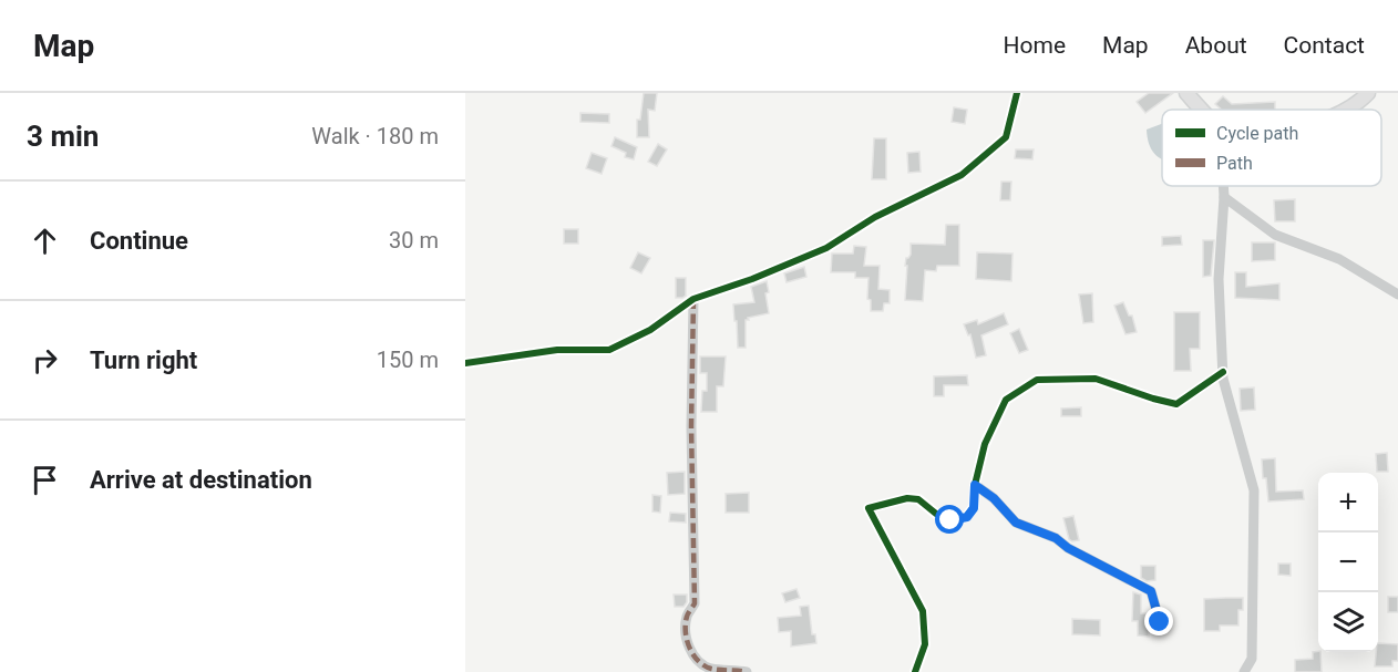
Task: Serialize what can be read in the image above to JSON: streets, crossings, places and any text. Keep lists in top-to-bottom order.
{
  "legend": ["Cycle path", "Path"],
  "page": {
    "header": "Map",
    "nav": [
      "Home",
      "Map",
      "About",
      "Contact"
    ],
    "heading": ["3 min", "Walk · 180 m"],
    "list": [
      ["Continue", "30 m"],
      ["Turn right", "150 m"],
      "Arrive at destination"
    ],
    "map_buttons": ["+", "−"]
  }
}
